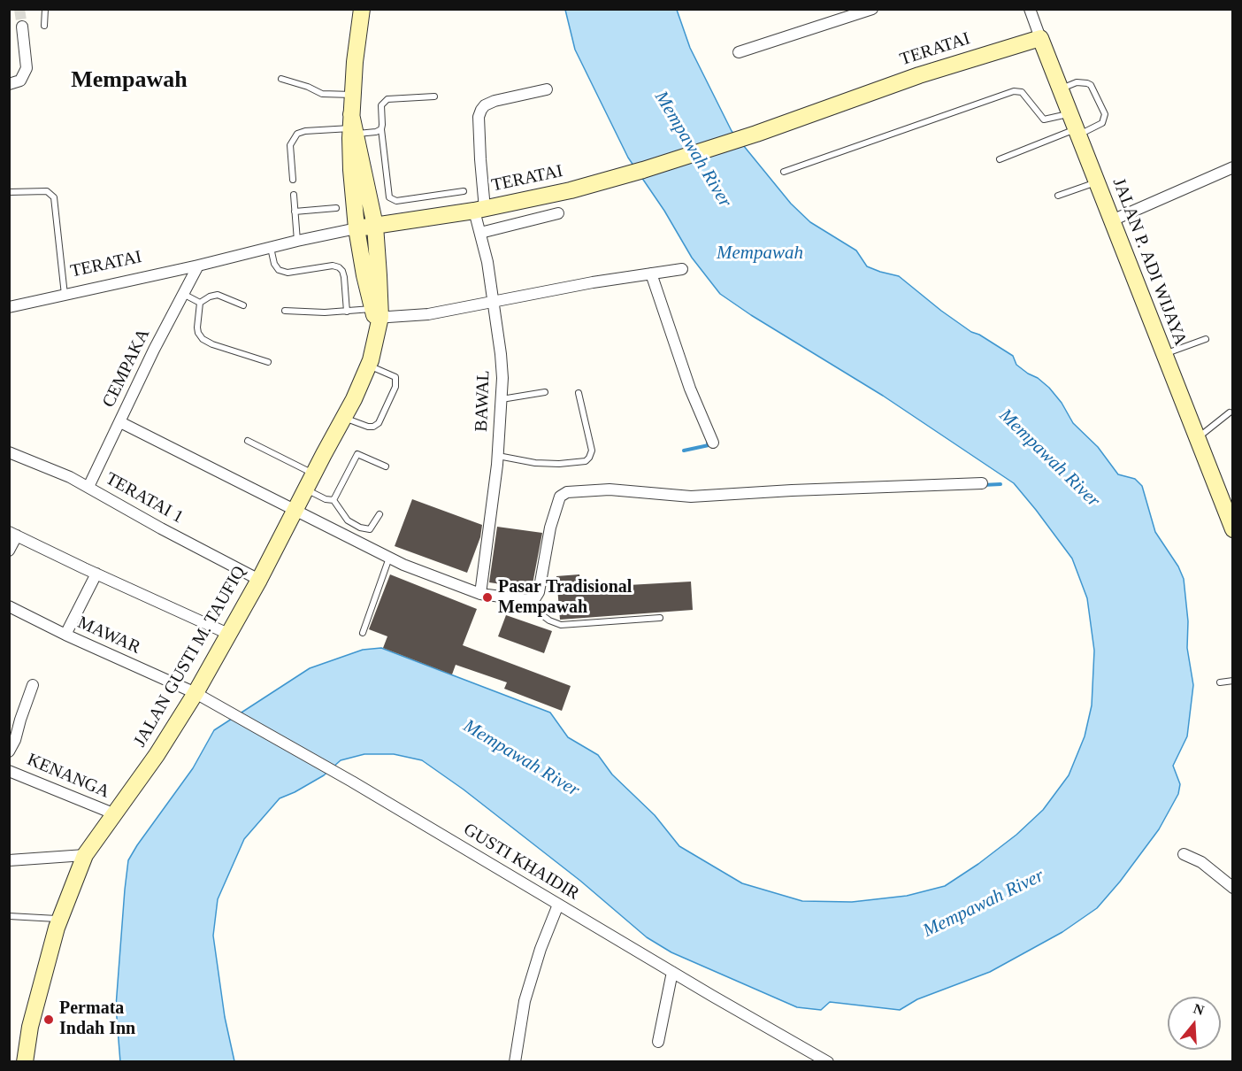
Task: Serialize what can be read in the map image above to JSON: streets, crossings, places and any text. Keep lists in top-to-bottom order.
{
  "streets": {
    "main road": ["TERATAI", "JALAN P. ADI WIJAYA", "JALAN GUSTI M. TAUFIQ"],
    "street": [
      "CEMPAKA",
      "BAWAL",
      "TERATAI 1",
      "MAWAR",
      "KENANGA",
      "GUSTI KHAIDIR"
    ]
  },
  "crossings": [
    ["TERATAI", "JALAN P. ADI WIJAYA"],
    ["TERATAI", "CEMPAKA"],
    ["TERATAI", "BAWAL"],
    ["TERATAI", "JALAN GUSTI M. TAUFIQ"],
    ["CEMPAKA", "TERATAI 1"],
    ["TERATAI 1", "JALAN GUSTI M. TAUFIQ"],
    ["MAWAR", "JALAN GUSTI M. TAUFIQ"],
    ["MAWAR", "GUSTI KHAIDIR"],
    ["JALAN GUSTI M. TAUFIQ", "KENANGA"],
    ["JALAN GUSTI M. TAUFIQ", "GUSTI KHAIDIR"]
  ],
  "districts": ["Mempawah"],
  "water": ["Mempawah River", "Mempawah"],
  "places": ["Pasar Tradisional Mempawah", "Permata Indah Inn"],
  "north": "top"
}
